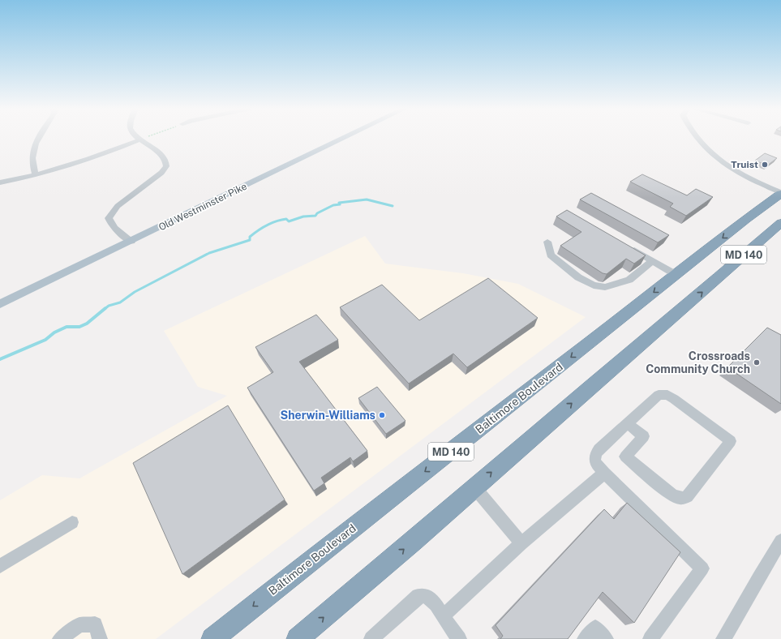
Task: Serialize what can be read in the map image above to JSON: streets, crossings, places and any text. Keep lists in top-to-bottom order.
{
  "streets": {
    "highway": ["MD 140", "Baltimore Boulevard"],
    "main road": ["Old Westminster Pike"]
  },
  "places": ["Truist", "Crossroads Community Church", "Sherwin-Williams"]
}
